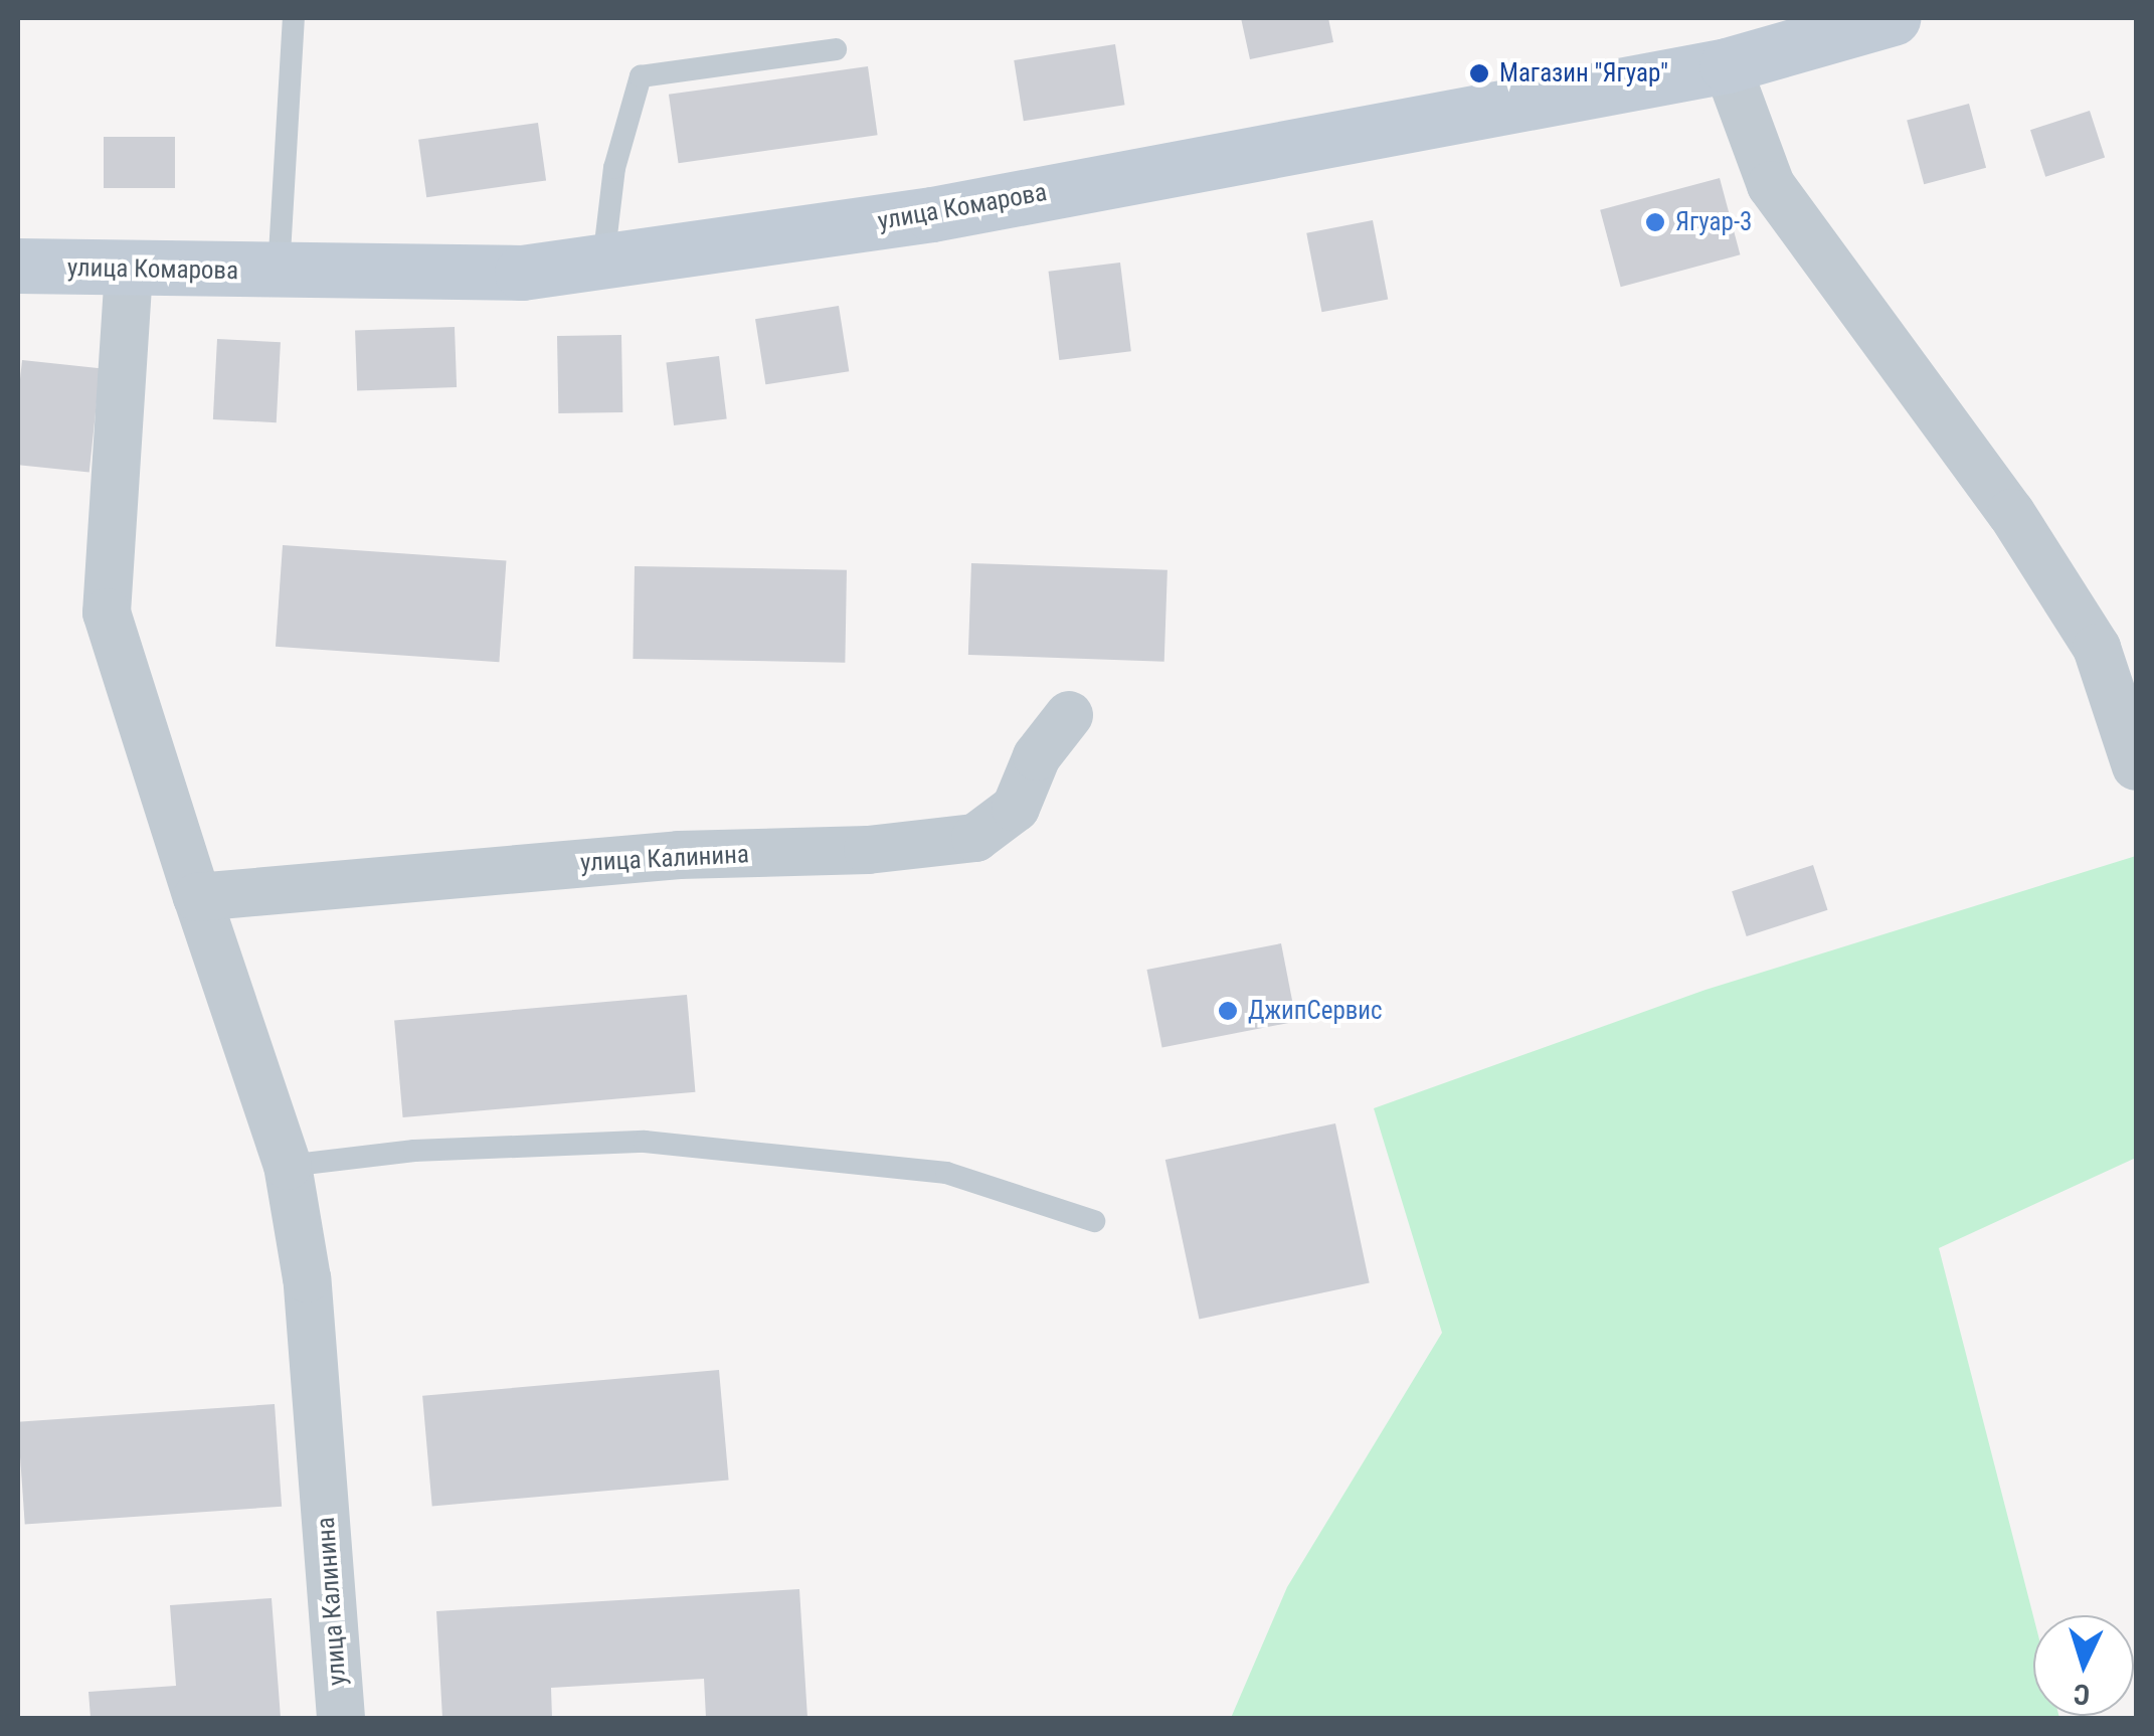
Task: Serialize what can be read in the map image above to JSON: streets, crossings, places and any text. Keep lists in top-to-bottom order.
{
  "streets": {
    "street": ["улица Комарова", "улица Калинина"]
  },
  "crossings": [
    ["улица Комарова", "улица Калинина"]
  ],
  "places": ["Магазин \"Ягуар\"", "Ягуар-3", "ДжипСервис"],
  "north": "bottom"
}
